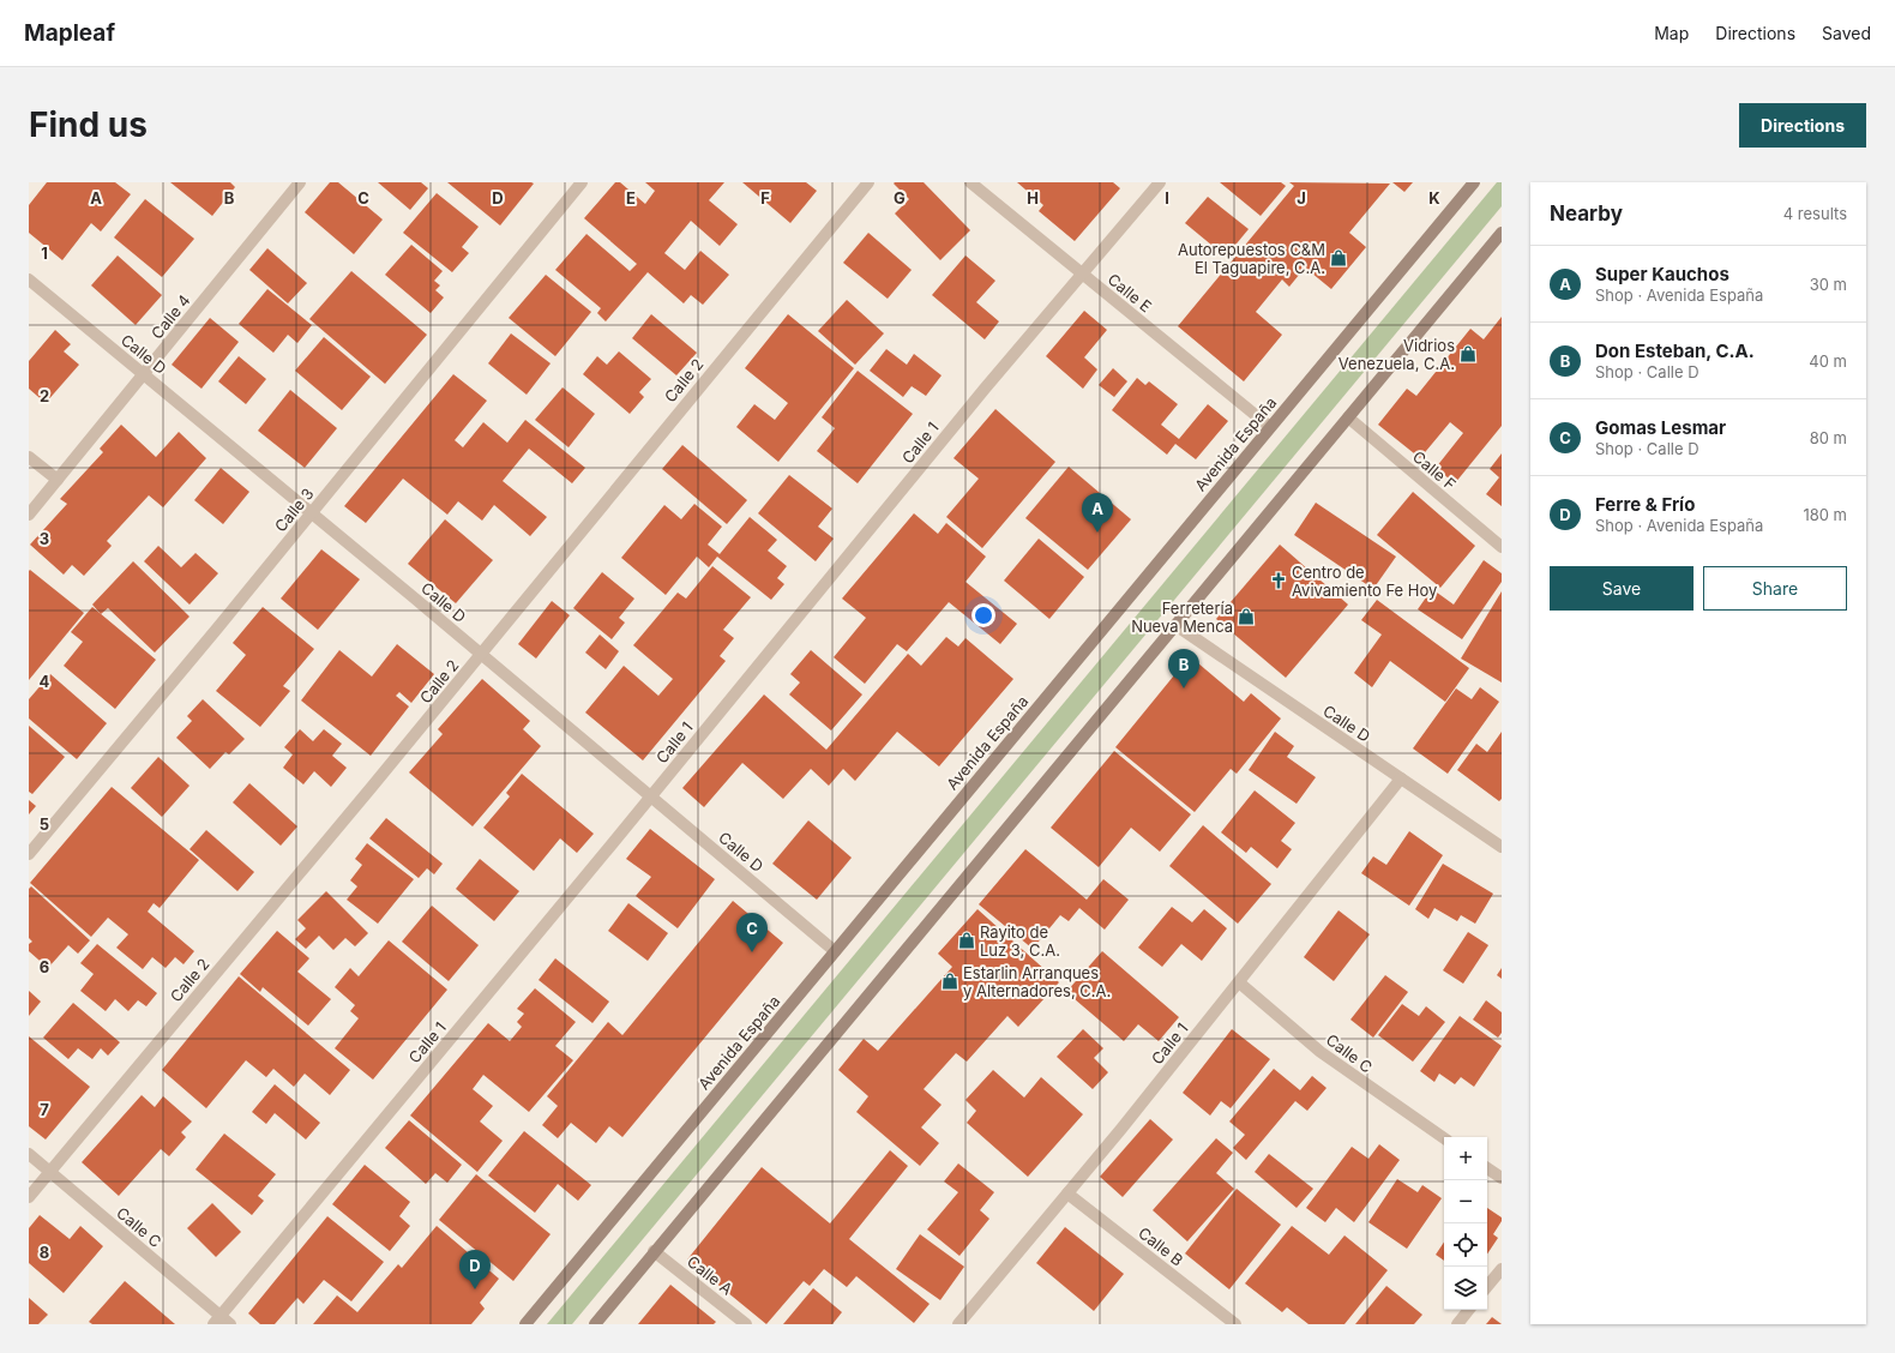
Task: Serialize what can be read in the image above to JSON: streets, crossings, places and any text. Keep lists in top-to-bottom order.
{
  "streets": {
    "main road": ["Avenida España"],
    "street": [
      "Calle E",
      "Calle 4",
      "Calle D",
      "Calle 2",
      "Calle 1",
      "Calle F",
      "Calle 3",
      "Calle C",
      "Calle B",
      "Calle A"
    ]
  },
  "crossings": [
    ["Calle E", "Calle 1"],
    ["Calle E", "Avenida España"],
    ["Calle 4", "Calle D"],
    ["Calle D", "Calle 2"],
    ["Calle D", "Calle 1"],
    ["Calle D", "Avenida España"],
    ["Calle D", "Calle 3"],
    ["Calle 2", "Calle C"],
    ["Calle 1", "Calle C"],
    ["Calle 1", "Calle B"]
  ],
  "places": {
    "shop": [
      "Autorepuestos C&M El Taguapire, C.A.",
      "Vidrios Venezuela, C.A.",
      "Ferretería Nueva Menca",
      "Rayito de Luz 3, C.A.",
      "Estarlin Arranques y Alternadores, C.A."
    ],
    "church": ["Centro de Avivamiento Fe Hoy"]
  },
  "page": {
    "header": "Mapleaf",
    "nav": ["Map", "Directions", "Saved"],
    "buttons": [
      "Directions",
      ["Save", "Share"]
    ],
    "title": "Find us",
    "heading": ["Nearby", "4 results"],
    "list": [
      {
        "mark": "A",
        "name": "Super Kauchos",
        "note": "Shop · Avenida España",
        "value": "30 m"
      },
      {
        "mark": "B",
        "name": "Don Esteban, C.A.",
        "note": "Shop · Calle D",
        "value": "40 m"
      },
      {
        "mark": "C",
        "name": "Gomas Lesmar",
        "note": "Shop · Calle D",
        "value": "80 m"
      },
      {
        "mark": "D",
        "name": "Ferre & Frío",
        "note": "Shop · Avenida España",
        "value": "180 m"
      }
    ],
    "pins": [
      "A",
      "B",
      "C",
      "D"
    ],
    "map_buttons": ["+", "−"]
  },
  "grid": {
    "columns": [
      "A",
      "B",
      "C",
      "D",
      "E",
      "F",
      "G",
      "H",
      "I",
      "J",
      "K"
    ],
    "rows": [
      "1",
      "2",
      "3",
      "4",
      "5",
      "6",
      "7",
      "8"
    ]
  }
}
